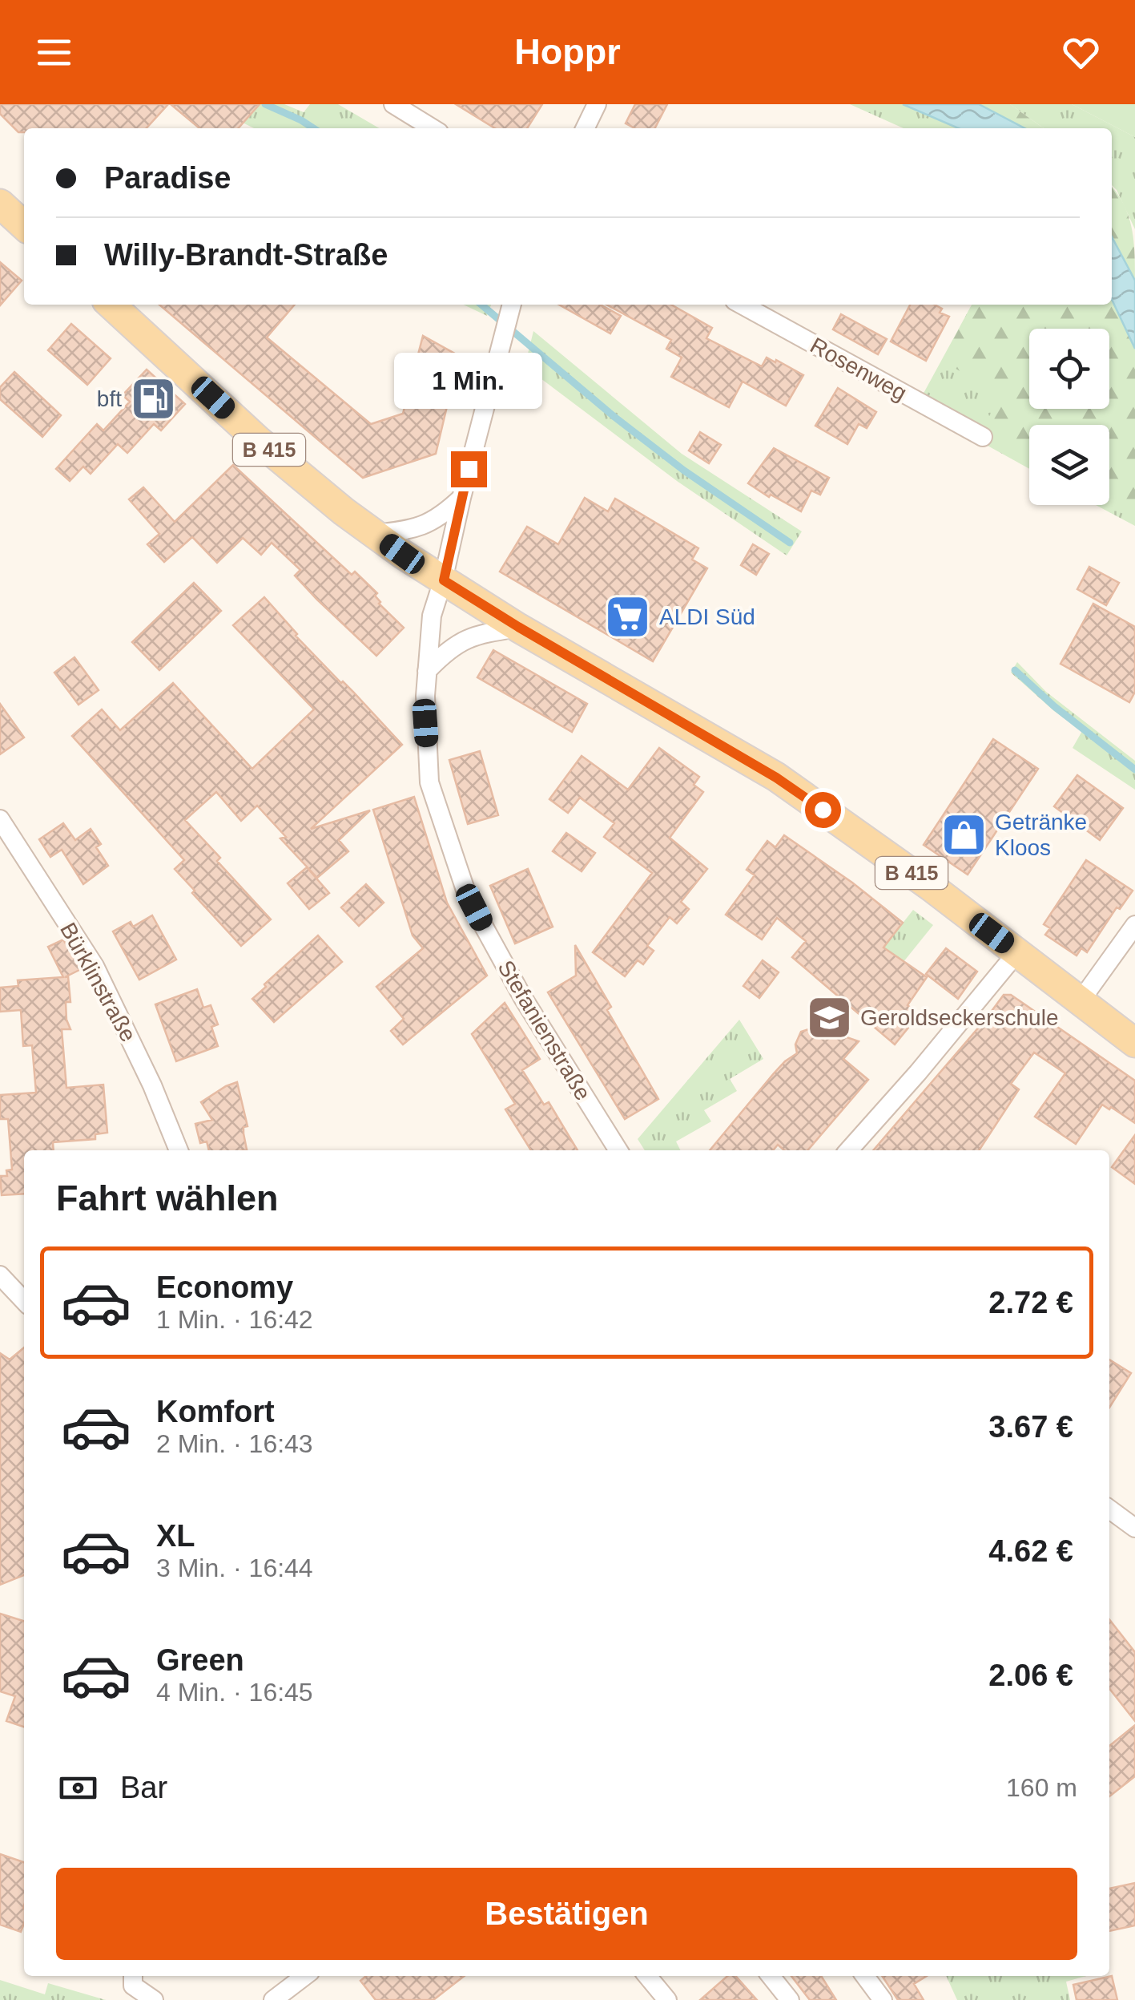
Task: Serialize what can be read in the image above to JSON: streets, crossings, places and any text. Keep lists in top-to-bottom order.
{
  "streets": {
    "main road": ["B 415"],
    "street": ["Rosenweg", "Bürklinstraße", "Stefanienstraße"]
  },
  "crossings": [
    ["B 415", "Stefanienstraße"]
  ],
  "places": {
    "fuel station": ["bft"],
    "supermarket": ["ALDI Süd"],
    "shop": ["Getränke Kloos"],
    "school or university": ["Geroldseckerschule"]
  },
  "page": {
    "header": "Hoppr",
    "banner": ["Paradise", "Willy-Brandt-Straße"],
    "bubble": "1 Min.",
    "heading": "Fahrt wählen",
    "list": [
      {
        "name": "Economy",
        "note": "1 Min. · 16:42",
        "value": "2.72 €"
      },
      {
        "name": "Komfort",
        "note": "2 Min. · 16:43",
        "value": "3.67 €"
      },
      {
        "name": "XL",
        "note": "3 Min. · 16:44",
        "value": "4.62 €"
      },
      {
        "name": "Green",
        "note": "4 Min. · 16:45",
        "value": "2.06 €"
      }
    ],
    "pay": ["Bar", "160 m"],
    "buttons": "Bestätigen"
  }
}
